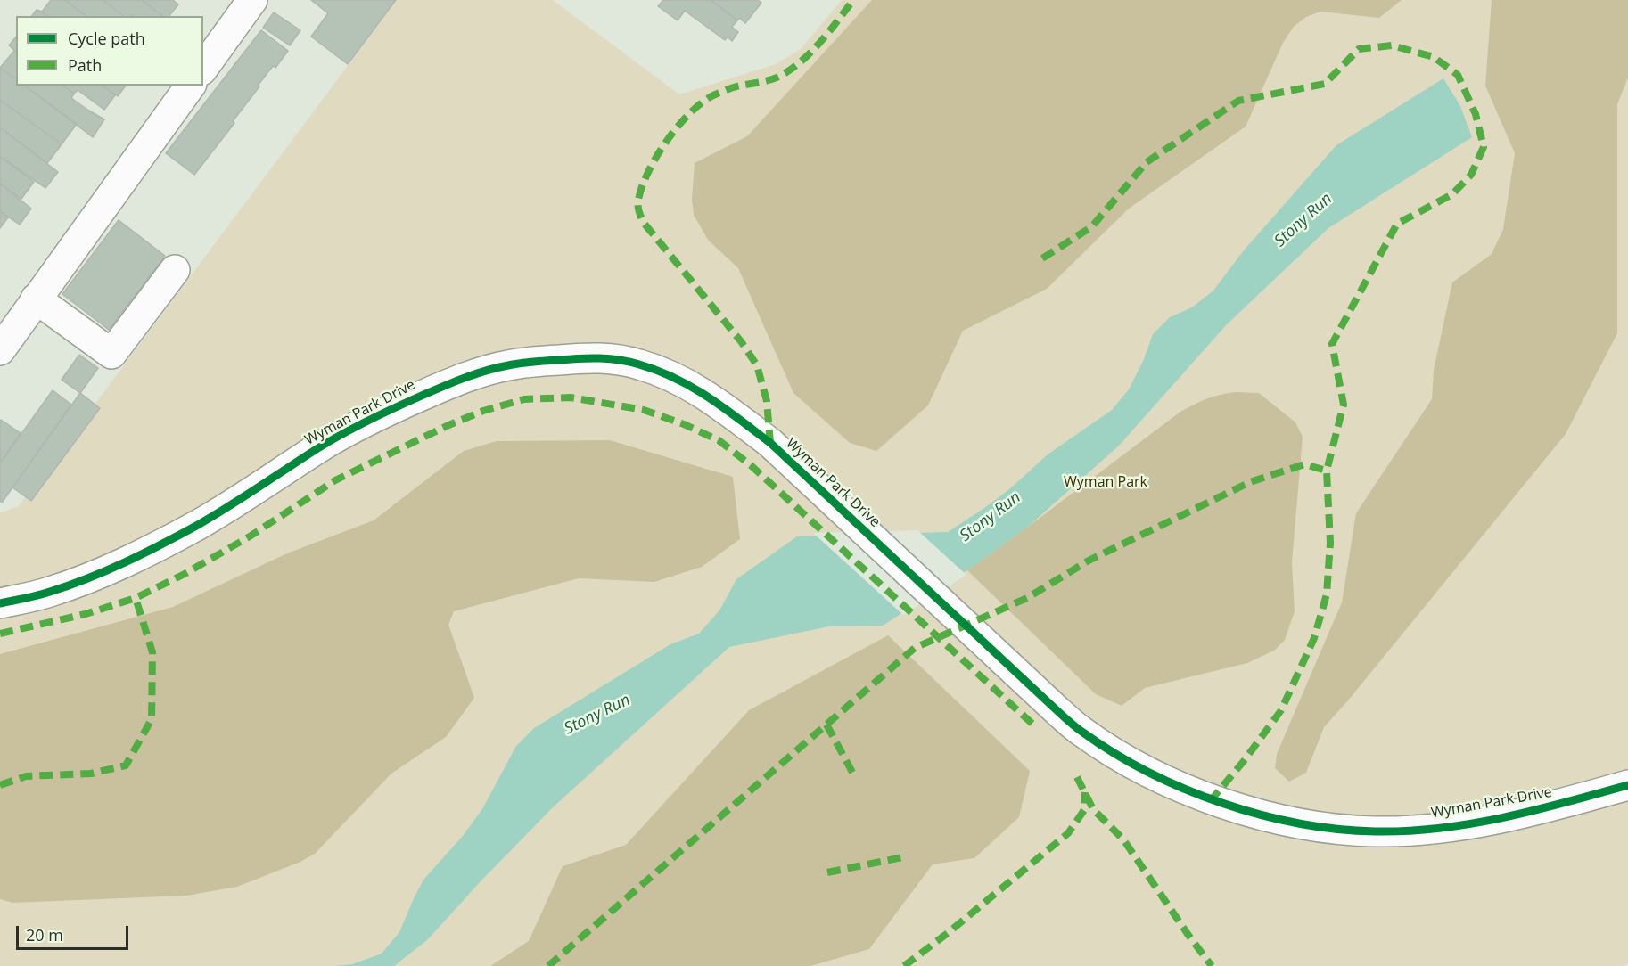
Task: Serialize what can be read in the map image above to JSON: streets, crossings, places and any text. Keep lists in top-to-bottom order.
{
  "streets": {
    "street": ["Wyman Park Drive"]
  },
  "water": ["Stony Run"],
  "parks": ["Wyman Park"],
  "legend": ["Cycle path", "Path"],
  "scale_bar": "20 m"
}
